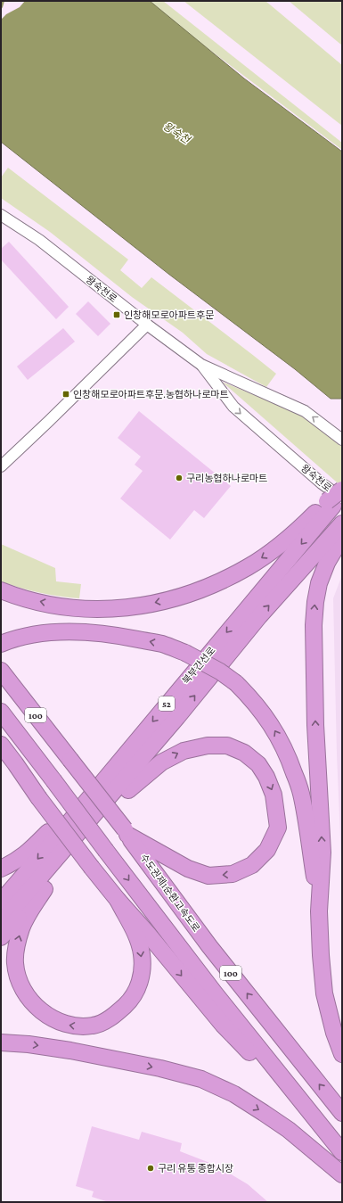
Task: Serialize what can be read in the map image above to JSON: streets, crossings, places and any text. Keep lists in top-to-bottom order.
{
  "streets": {
    "highway": [
      "북부간선로",
      "52",
      "100",
      "수도권제1순환고속도로"
    ],
    "street": ["왕숙천로"]
  },
  "crossings": [
    ["왕숙천로", "북부간선로"]
  ],
  "water": ["왕숙천"],
  "places": {
    "transit": ["인창해모로아파트후문", "인창해모로아파트후문.농협하나로마트"],
    "other": ["구리농협하나로마트", "구리 유통 종합시장"]
  }
}
